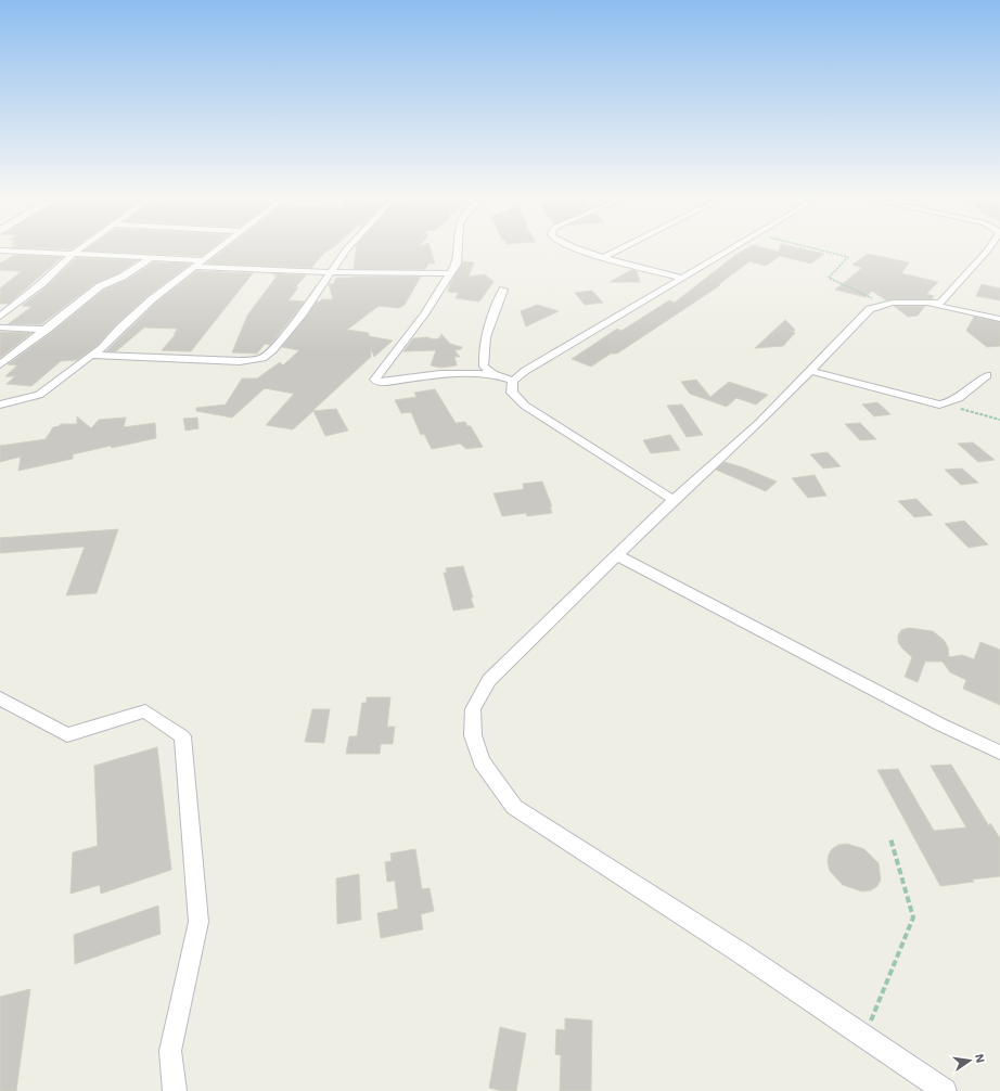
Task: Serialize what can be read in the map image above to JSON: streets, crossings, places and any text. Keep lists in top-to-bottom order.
{
  "north": "right"
}
